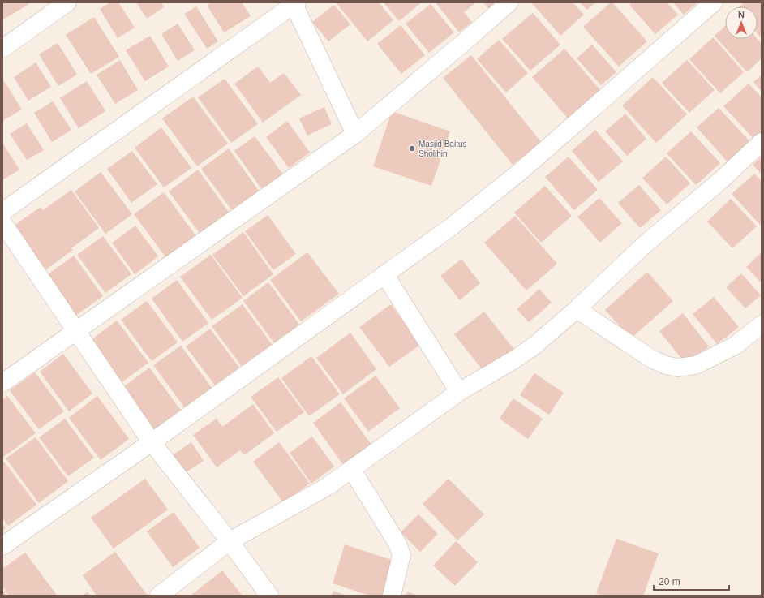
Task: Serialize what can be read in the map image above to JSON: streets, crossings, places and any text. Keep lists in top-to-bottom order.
{
  "places": ["Masjid Baitus Sholihin"],
  "scale_bar": "20 m",
  "north": "top"
}
